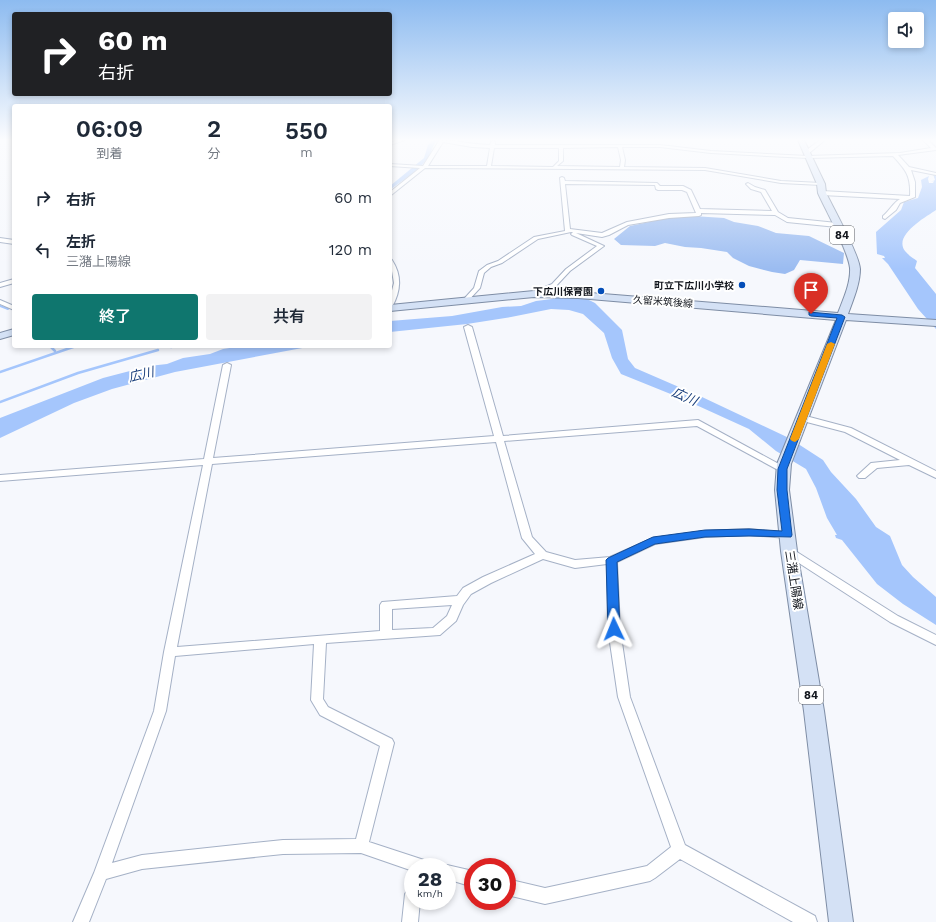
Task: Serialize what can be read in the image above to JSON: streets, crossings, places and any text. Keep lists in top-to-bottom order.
{
  "streets": {
    "main road": ["84", "久留米筑後線", "三潴上陽線"]
  },
  "crossings": [
    ["久留米筑後線", "三潴上陽線"]
  ],
  "water": ["広川"],
  "places": ["町立下広川小学校", "下広川保育園"],
  "page": {
    "turn": ["60 m", "右折"],
    "eta": [
      "06:09",
      "到着",
      "2",
      "分",
      "550",
      "m"
    ],
    "list": [
      {
        "name": "右折",
        "value": "60 m"
      },
      {
        "name": "左折",
        "note": "三潴上陽線",
        "value": "120 m"
      }
    ],
    "buttons": ["終了", "共有"],
    "speed": "28 km/h",
    "limit": "30"
  }
}
